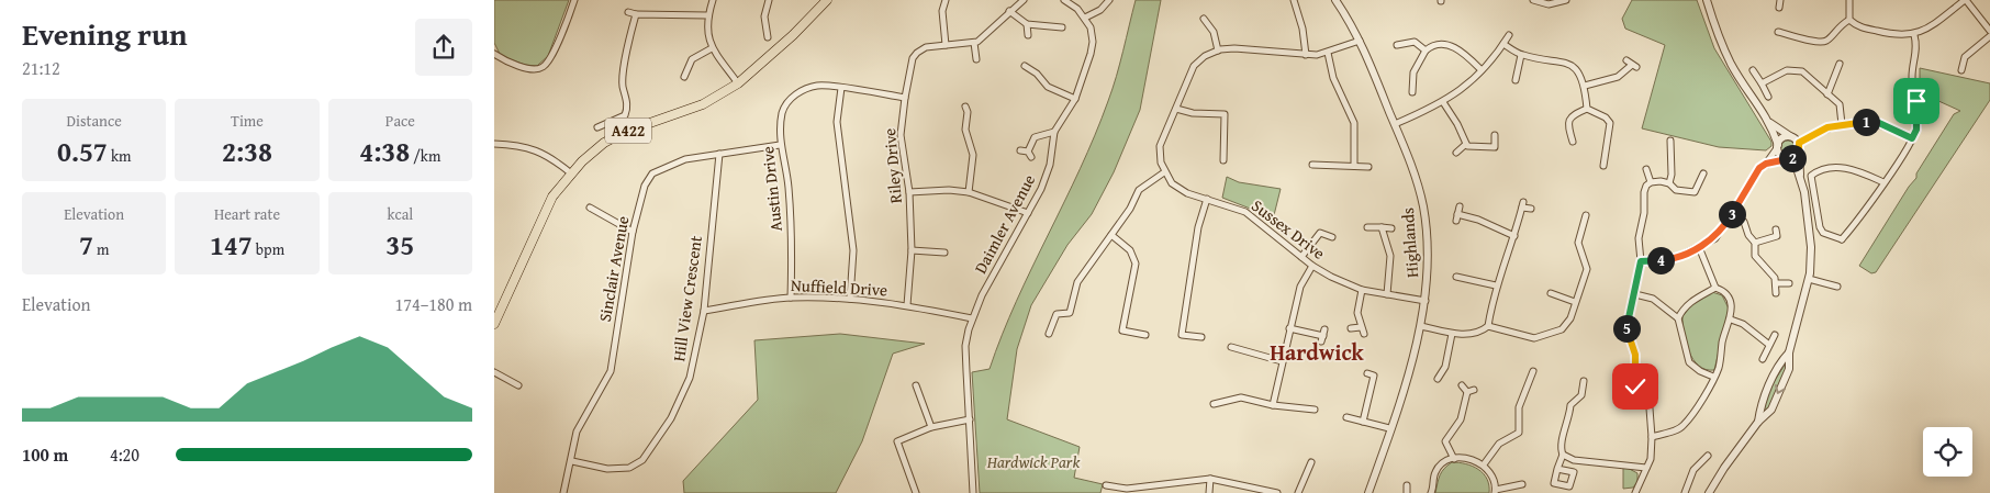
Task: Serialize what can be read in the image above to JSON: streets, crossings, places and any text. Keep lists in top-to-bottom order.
{
  "streets": {
    "main road": ["A422"],
    "street": [
      "Riley Drive",
      "Austin Drive",
      "Daimler Avenue",
      "Sussex Drive",
      "Highlands",
      "Sinclair Avenue",
      "Nuffield Drive",
      "Hill View Crescent"
    ]
  },
  "crossings": [
    ["Riley Drive", "Austin Drive"],
    ["Riley Drive", "Nuffield Drive"],
    ["Austin Drive", "Sinclair Avenue"],
    ["Austin Drive", "Nuffield Drive"],
    ["Daimler Avenue", "Nuffield Drive"],
    ["Sussex Drive", "Highlands"],
    ["Sinclair Avenue", "Hill View Crescent"],
    ["Nuffield Drive", "Hill View Crescent"]
  ],
  "districts": ["Hardwick"],
  "parks": ["Hardwick Park"],
  "page": {
    "heading": ["Evening run", "21:12"],
    "stats": [
      ["Distance", "0.57 km"],
      ["Time", "2:38"],
      ["Pace", "4:38 /km"],
      ["Elevation", "7 m"],
      ["Heart rate", "147 bpm"],
      ["kcal", "35"]
    ],
    "pins": [
      "1",
      "2",
      "3",
      "4",
      "5"
    ],
    "chart": ["Elevation", "174–180 m"],
    "list": [
      {
        "name": "100 m",
        "note": "4:20"
      }
    ]
  }
}
